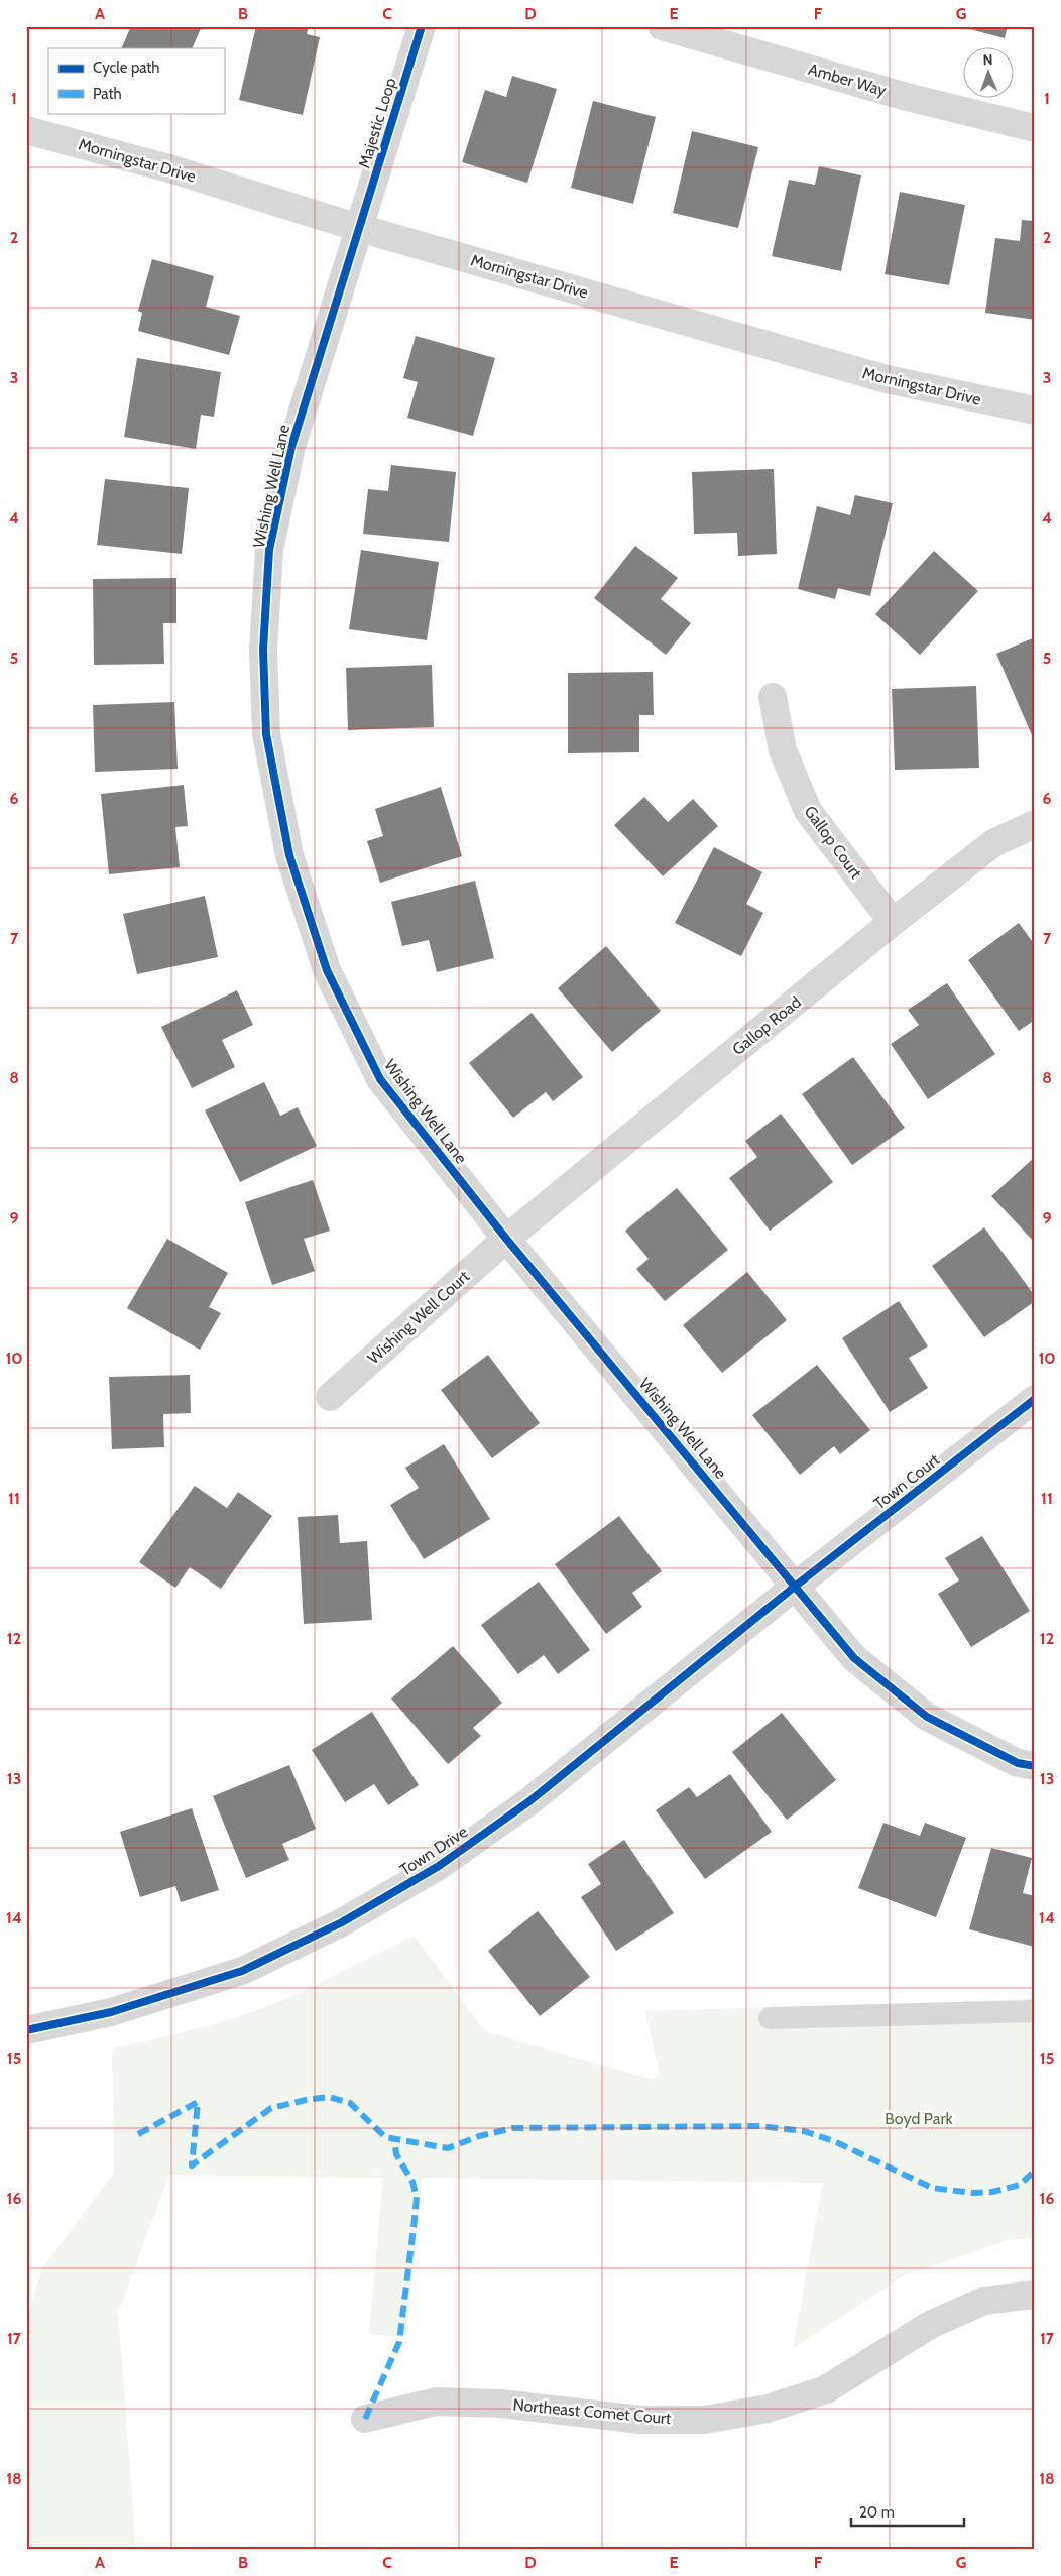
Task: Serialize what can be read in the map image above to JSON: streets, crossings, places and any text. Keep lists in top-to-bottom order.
{
  "streets": {
    "street": [
      "Amber Way",
      "Majestic Loop",
      "Morningstar Drive",
      "Wishing Well Lane",
      "Gallop Court",
      "Gallop Road",
      "Wishing Well Court",
      "Town Court",
      "Town Drive",
      "Northeast Comet Court"
    ]
  },
  "crossings": [
    ["Majestic Loop", "Morningstar Drive"],
    ["Majestic Loop", "Wishing Well Lane"],
    ["Morningstar Drive", "Wishing Well Lane"],
    ["Wishing Well Lane", "Gallop Road"],
    ["Wishing Well Lane", "Wishing Well Court"],
    ["Wishing Well Lane", "Town Court"],
    ["Wishing Well Lane", "Town Drive"],
    ["Gallop Court", "Gallop Road"],
    ["Gallop Road", "Wishing Well Court"],
    ["Town Court", "Town Drive"]
  ],
  "parks": ["Boyd Park"],
  "legend": ["Cycle path", "Path"],
  "scale_bar": "20 m",
  "north": "top",
  "grid": {
    "columns": [
      "A",
      "B",
      "C",
      "D",
      "E",
      "F",
      "G"
    ],
    "rows": [
      "1",
      "2",
      "3",
      "4",
      "5",
      "6",
      "7",
      "8",
      "9",
      "10",
      "11",
      "12",
      "13",
      "14",
      "15",
      "16",
      "17",
      "18"
    ]
  }
}
